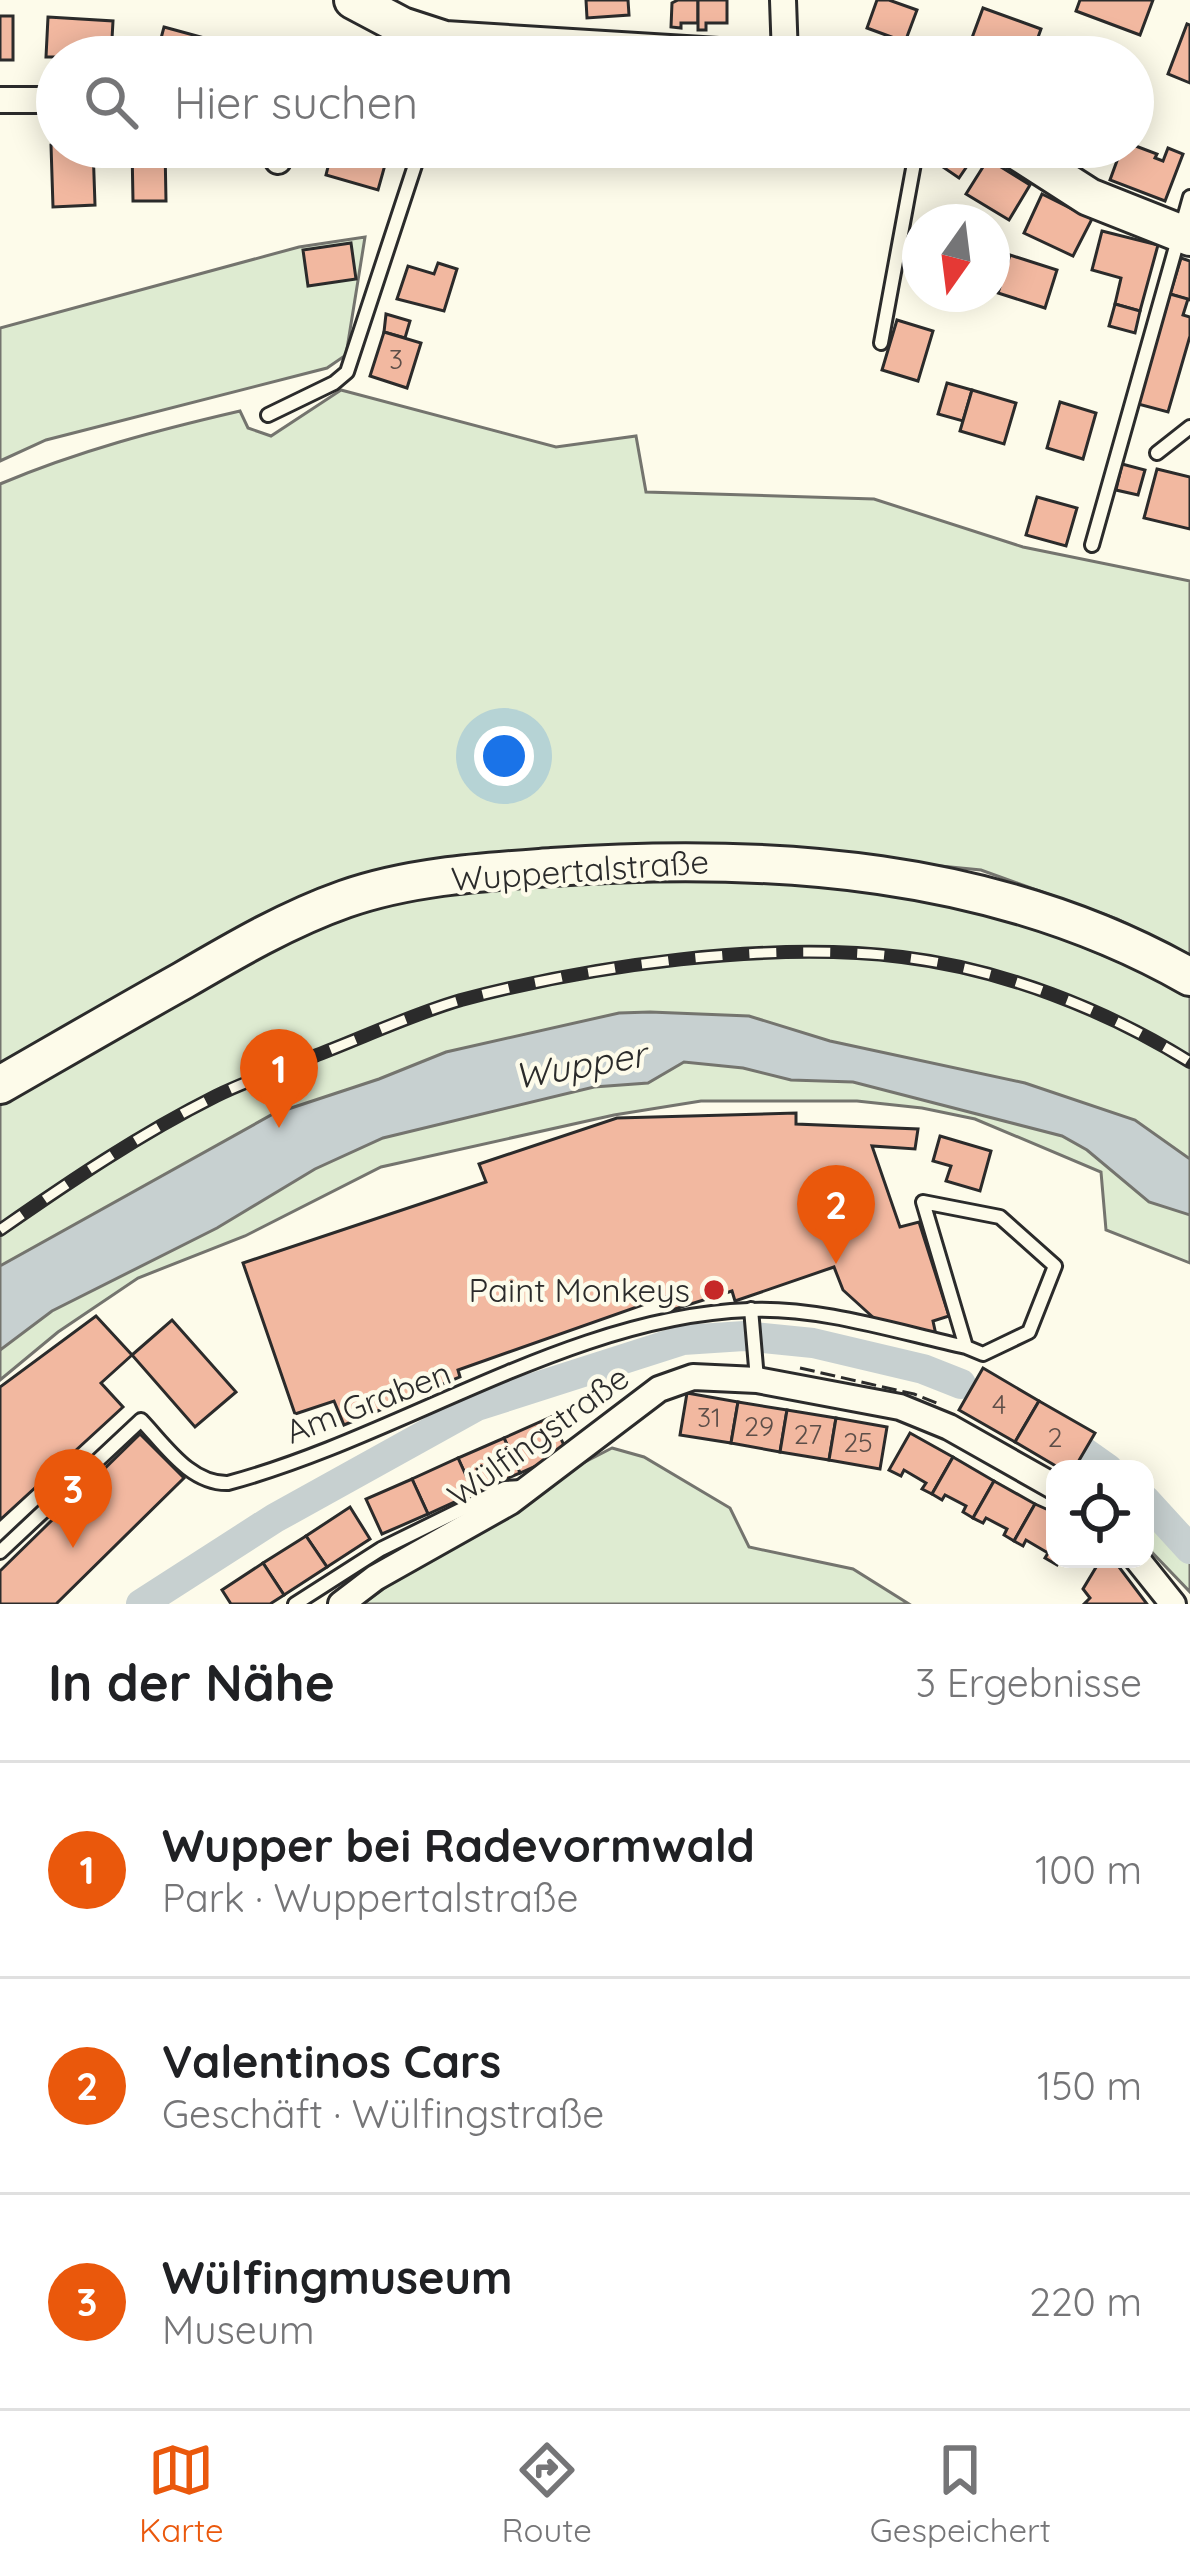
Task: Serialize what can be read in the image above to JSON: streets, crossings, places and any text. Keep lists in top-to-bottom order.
{
  "streets": {
    "main road": ["Wuppertalstraße"],
    "street": ["Wülfingstraße"],
    "lane": ["Am Graben"]
  },
  "water": ["Wupper"],
  "places": ["Paint Monkeys"],
  "house_numbers": [
    "3",
    "4",
    "31",
    "29",
    "27",
    "2",
    "25"
  ],
  "north": "bottom",
  "page": {
    "search": "Hier suchen",
    "pins": ["1", "2", "3"],
    "heading": ["In der Nähe", "3 Ergebnisse"],
    "list": [
      {
        "mark": "1",
        "name": "Wupper bei Radevormwald",
        "note": "Park · Wuppertalstraße",
        "value": "100 m"
      },
      {
        "mark": "2",
        "name": "Valentinos Cars",
        "note": "Geschäft · Wülfingstraße",
        "value": "150 m"
      },
      {
        "mark": "3",
        "name": "Wülfingmuseum",
        "note": "Museum",
        "value": "220 m"
      }
    ],
    "nav": ["Karte", "Route", "Gespeichert"]
  }
}
